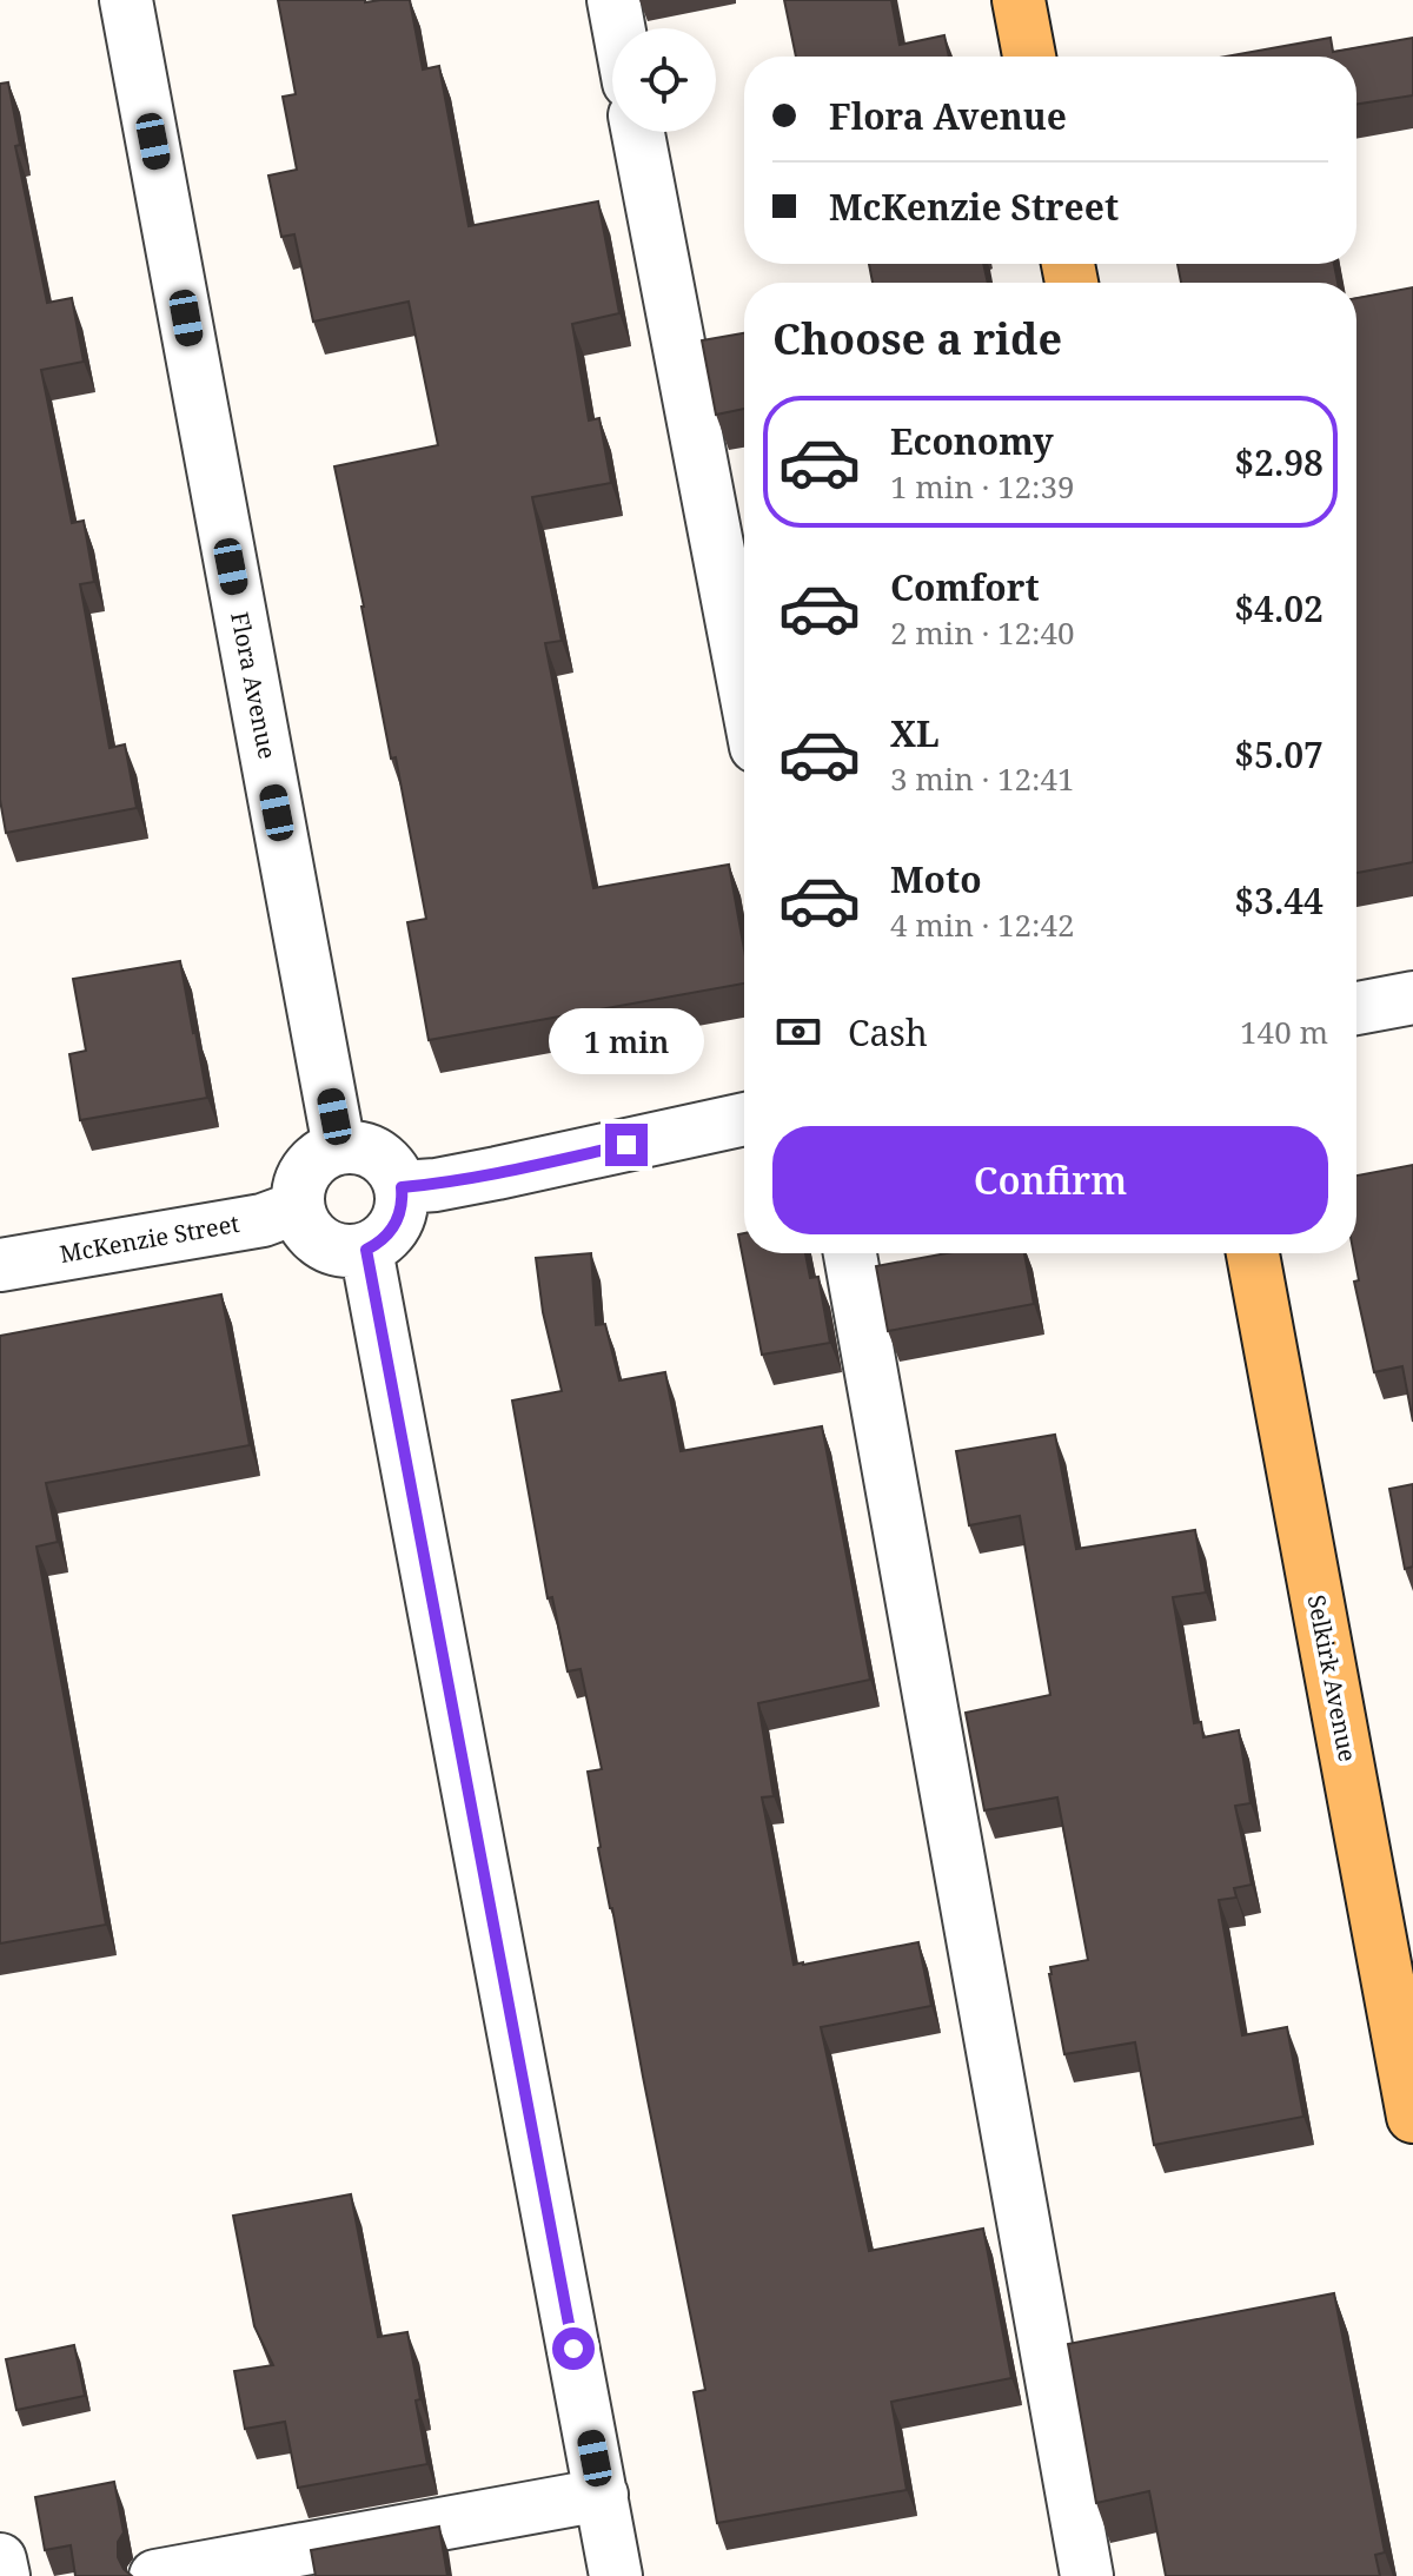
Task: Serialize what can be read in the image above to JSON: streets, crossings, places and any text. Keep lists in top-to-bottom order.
{
  "streets": {
    "main road": ["Selkirk Avenue"],
    "street": ["Flora Avenue", "McKenzie Street"]
  },
  "crossings": [
    ["Flora Avenue", "McKenzie Street"]
  ],
  "page": {
    "banner": ["Flora Avenue", "McKenzie Street"],
    "heading": "Choose a ride",
    "list": [
      {
        "name": "Economy",
        "note": "1 min · 12:39",
        "value": "$2.98"
      },
      {
        "name": "Comfort",
        "note": "2 min · 12:40",
        "value": "$4.02"
      },
      {
        "name": "XL",
        "note": "3 min · 12:41",
        "value": "$5.07"
      },
      {
        "name": "Moto",
        "note": "4 min · 12:42",
        "value": "$3.44"
      }
    ],
    "pay": ["Cash", "140 m"],
    "bubble": "1 min",
    "buttons": "Confirm"
  }
}
